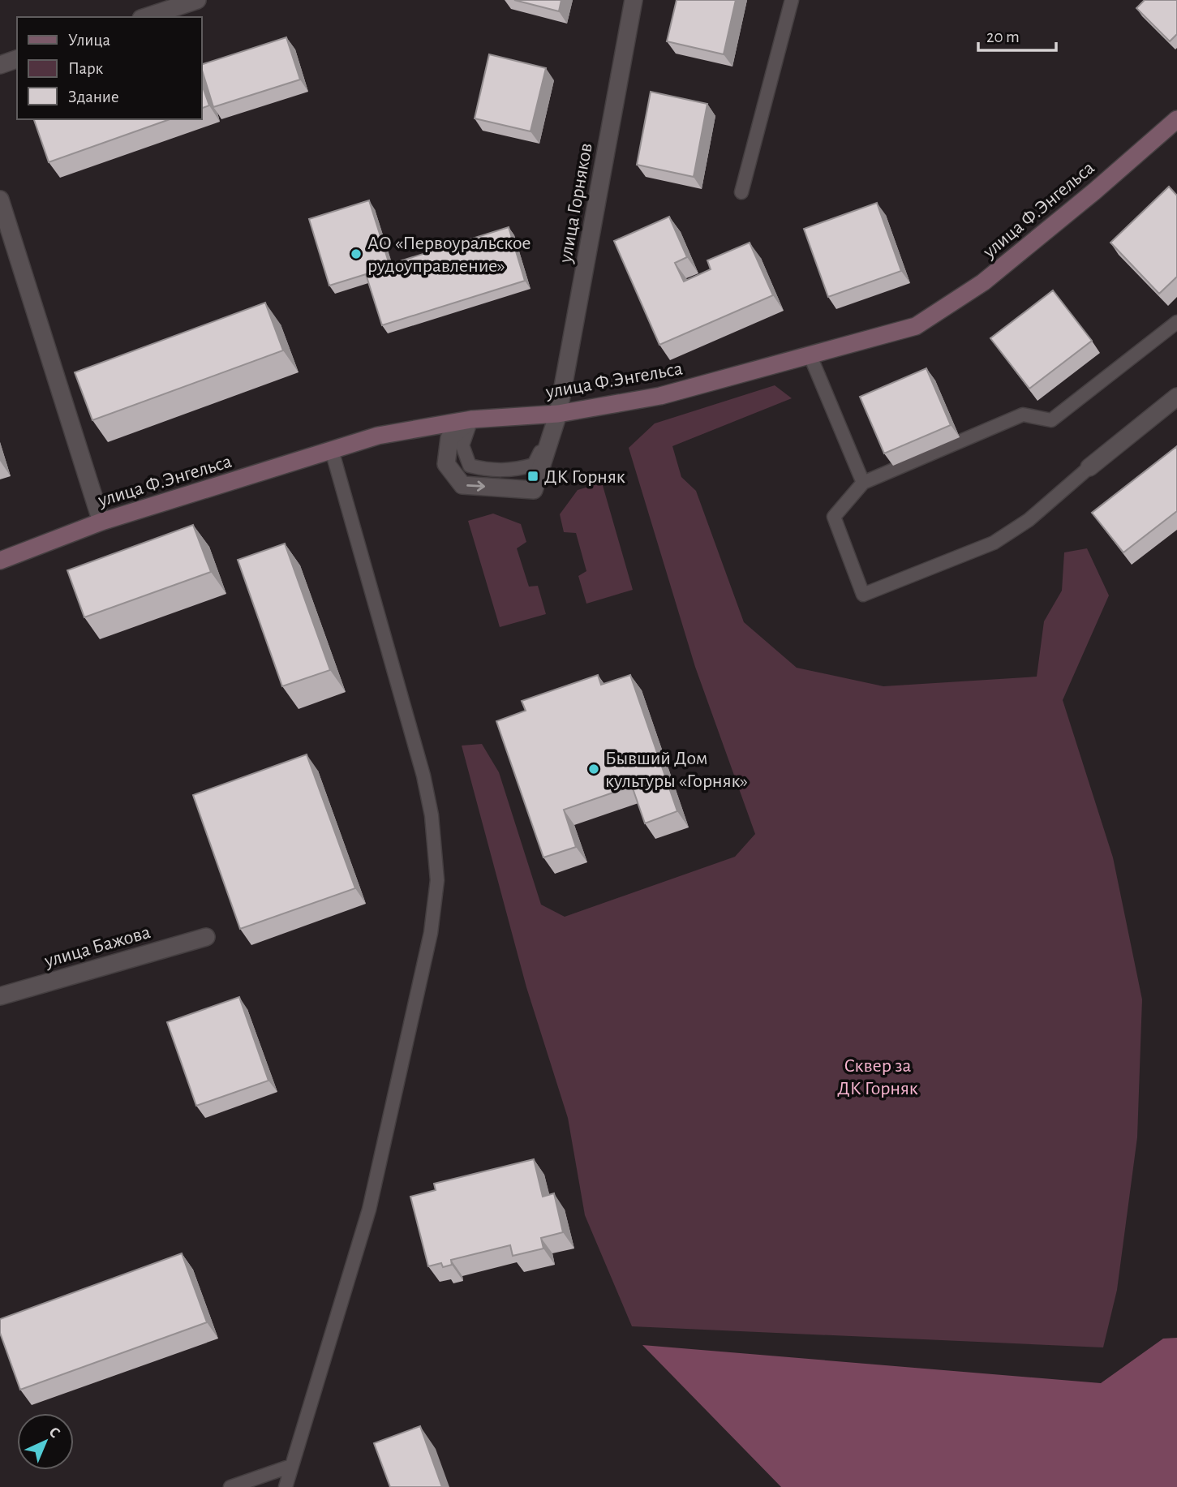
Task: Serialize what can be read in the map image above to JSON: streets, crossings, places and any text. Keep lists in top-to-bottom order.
{
  "streets": {
    "street": ["улица Горняков", "улица Ф.Энгельса", "улица Бажова"]
  },
  "crossings": [
    ["улица Горняков", "улица Ф.Энгельса"]
  ],
  "parks": ["Сквер за ДК Горняк"],
  "places": {
    "other": ["АО «Первоуральское рудоуправление»", "Бывший Дом культуры «Горняк»"],
    "transit": ["ДК Горняк"]
  },
  "legend": ["Улица", "Парк", "Здание"],
  "scale_bar": "20 m",
  "north": "top right"
}
